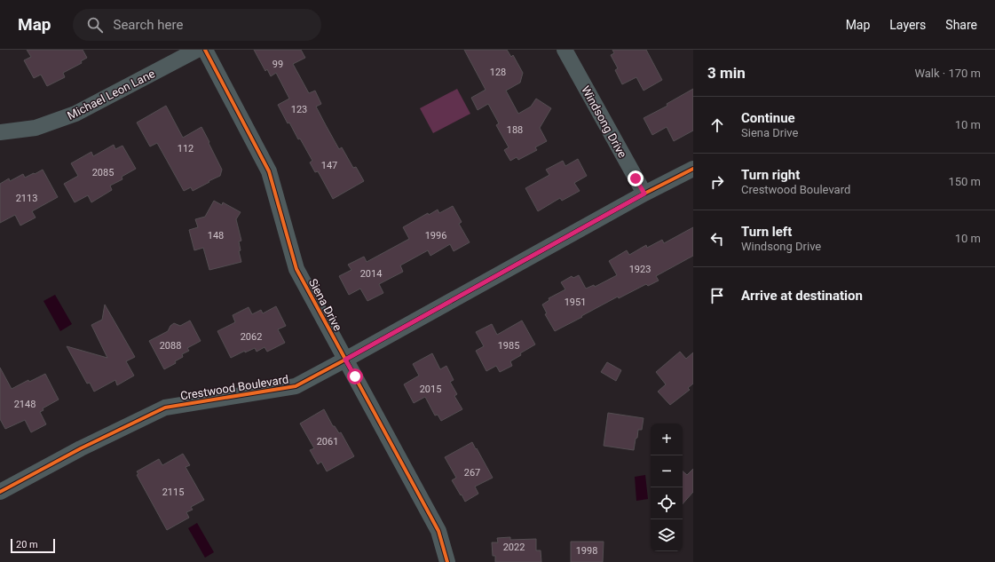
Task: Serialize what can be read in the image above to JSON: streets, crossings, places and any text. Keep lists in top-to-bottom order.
{
  "streets": {
    "street": [
      "Michael Leon Lane",
      "Windsong Drive",
      "Siena Drive",
      "Crestwood Boulevard"
    ]
  },
  "crossings": [
    ["Windsong Drive", "Crestwood Boulevard"],
    ["Siena Drive", "Crestwood Boulevard"]
  ],
  "house_numbers": [
    "99",
    "128",
    "123",
    "188",
    "112",
    "147",
    "2085",
    "2113",
    "148",
    "1996",
    "1923",
    "2014",
    "1951",
    "2062",
    "2088",
    "1985",
    "2015",
    "2148",
    "2061",
    "267",
    "2115",
    "2022",
    "1998"
  ],
  "scale_bar": "20 m",
  "page": {
    "header": "Map",
    "search": "Search here",
    "nav": ["Map", "Layers", "Share"],
    "heading": ["3 min", "Walk · 170 m"],
    "list": [
      ["Continue", "Siena Drive", "10 m"],
      ["Turn right", "Crestwood Boulevard", "150 m"],
      ["Turn left", "Windsong Drive", "10 m"],
      "Arrive at destination"
    ],
    "map_buttons": ["+", "−"],
    "scale": "20 m"
  }
}
